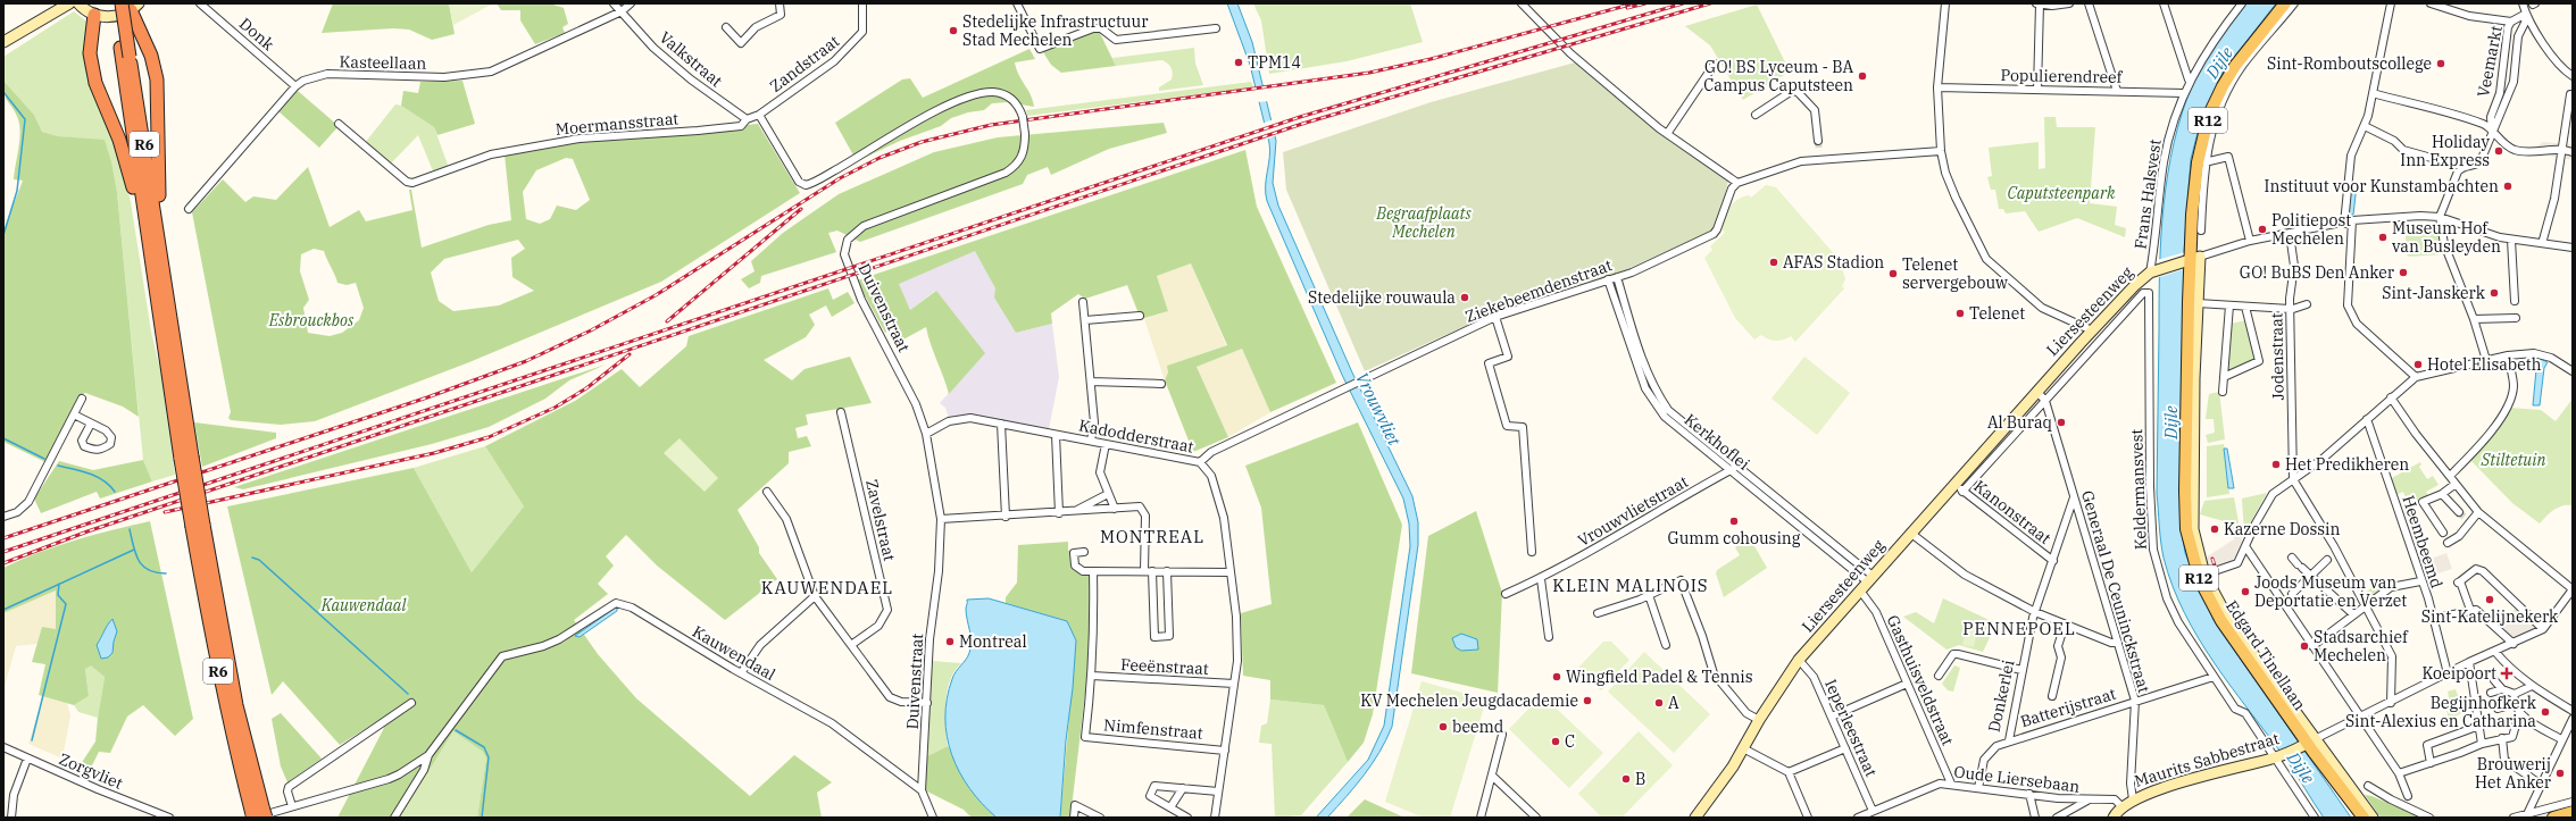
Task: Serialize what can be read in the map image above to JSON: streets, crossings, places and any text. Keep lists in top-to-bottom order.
{
  "streets": {
    "highway": ["R6"],
    "main road": [
      "R12",
      "Liersesteenweg",
      "Edgard Tinellaan",
      "Maurits Sabbestraat"
    ],
    "street": [
      "Donk",
      "Valkstraat",
      "Veemarkt",
      "Kasteellaan",
      "Zandstraat",
      "Populierendreef",
      "Moermansstraat",
      "Frans Halsvest",
      "Ziekebeemdenstraat",
      "Duivenstraat",
      "Jodenstraat",
      "Kadodderstraat",
      "Kerkhoflei",
      "Keldermansvest",
      "Vrouwvlietstraat",
      "Kanonstraat",
      "Zavelstraat",
      "Heembeemd",
      "Generaal De Ceuninckstraat",
      "Kauwendaal",
      "Feeënstraat",
      "Gasthuisveldstraat",
      "Donkerlei",
      "Batterijstraat",
      "Ieperleestraat",
      "Nimfenstraat",
      "Zorgvliet",
      "Oude Liersebaan"
    ]
  },
  "crossings": [
    ["Donk", "Kasteellaan"],
    ["Valkstraat", "Kasteellaan"],
    ["Valkstraat", "Moermansstraat"],
    ["Zandstraat", "Duivenstraat"],
    ["Populierendreef", "Frans Halsvest"],
    ["R12", "Liersesteenweg"],
    ["R12", "Edgard Tinellaan"],
    ["R12", "Maurits Sabbestraat"],
    ["Frans Halsvest", "Liersesteenweg"],
    ["Ziekebeemdenstraat", "Kadodderstraat"],
    ["Ziekebeemdenstraat", "Kerkhoflei"],
    ["Duivenstraat", "Kadodderstraat"],
    ["Duivenstraat", "Kauwendaal"],
    ["Liersesteenweg", "Kerkhoflei"],
    ["Liersesteenweg", "Keldermansvest"],
    ["Liersesteenweg", "Kanonstraat"],
    ["Liersesteenweg", "Generaal De Ceuninckstraat"],
    ["Liersesteenweg", "Edgard Tinellaan"],
    ["Liersesteenweg", "Gasthuisveldstraat"],
    ["Liersesteenweg", "Ieperleestraat"],
    ["Kadodderstraat", "Feeënstraat"],
    ["Kadodderstraat", "Nimfenstraat"],
    ["Kerkhoflei", "Vrouwvlietstraat"],
    ["Keldermansvest", "Batterijstraat"],
    ["Keldermansvest", "Maurits Sabbestraat"],
    ["Kanonstraat", "Donkerlei"],
    ["Generaal De Ceuninckstraat", "Donkerlei"],
    ["Generaal De Ceuninckstraat", "Batterijstraat"],
    ["Generaal De Ceuninckstraat", "Maurits Sabbestraat"],
    ["Edgard Tinellaan", "Maurits Sabbestraat"],
    ["Feeënstraat", "Nimfenstraat"],
    ["Gasthuisveldstraat", "Oude Liersebaan"],
    ["Donkerlei", "Batterijstraat"],
    ["Donkerlei", "Oude Liersebaan"],
    ["Ieperleestraat", "Oude Liersebaan"],
    ["Maurits Sabbestraat", "Oude Liersebaan"]
  ],
  "districts": [
    "MONTREAL",
    "KLEIN MALINOIS",
    "KAUWENDAEL",
    "PENNEPOEL"
  ],
  "water": ["Dijle", "Vrouwvliet"],
  "parks": [
    "Caputsteenpark",
    "Begraafplaats Mechelen",
    "Esbrouckbos",
    "Stiltetuin",
    "Kauwendaal"
  ],
  "places": {
    "other": [
      "Stedelijke Infrastructuur Stad Mechelen",
      "TPM14",
      "Sint-Romboutscollege",
      "GO! BS Lyceum - BA Campus Caputsteen",
      "Holiday Inn Express",
      "Instituut voor Kunstambachten",
      "Politiepost Mechelen",
      "Museum Hof van Busleyden",
      "AFAS Stadion",
      "GO! BuBS Den Anker",
      "Telenet servergebouw",
      "Sint-Janskerk",
      "Stedelijke rouwaula",
      "Telenet",
      "Hotel Elisabeth",
      "Al Buraq",
      "Het Predikheren",
      "Gumm cohousing",
      "Kazerne Dossin",
      "Joods Museum van Deportatie en Verzet",
      "Sint-Katelijnekerk",
      "Montreal",
      "Stadsarchief Mechelen",
      "Wingfield Padel & Tennis",
      "KV Mechelen Jeugdacademie",
      "A",
      "Begijnhofkerk Sint-Alexius en Catharina",
      "beemd",
      "C",
      "Brouwerij Het Anker",
      "B"
    ],
    "health": ["Koeipoort"]
  }
}
